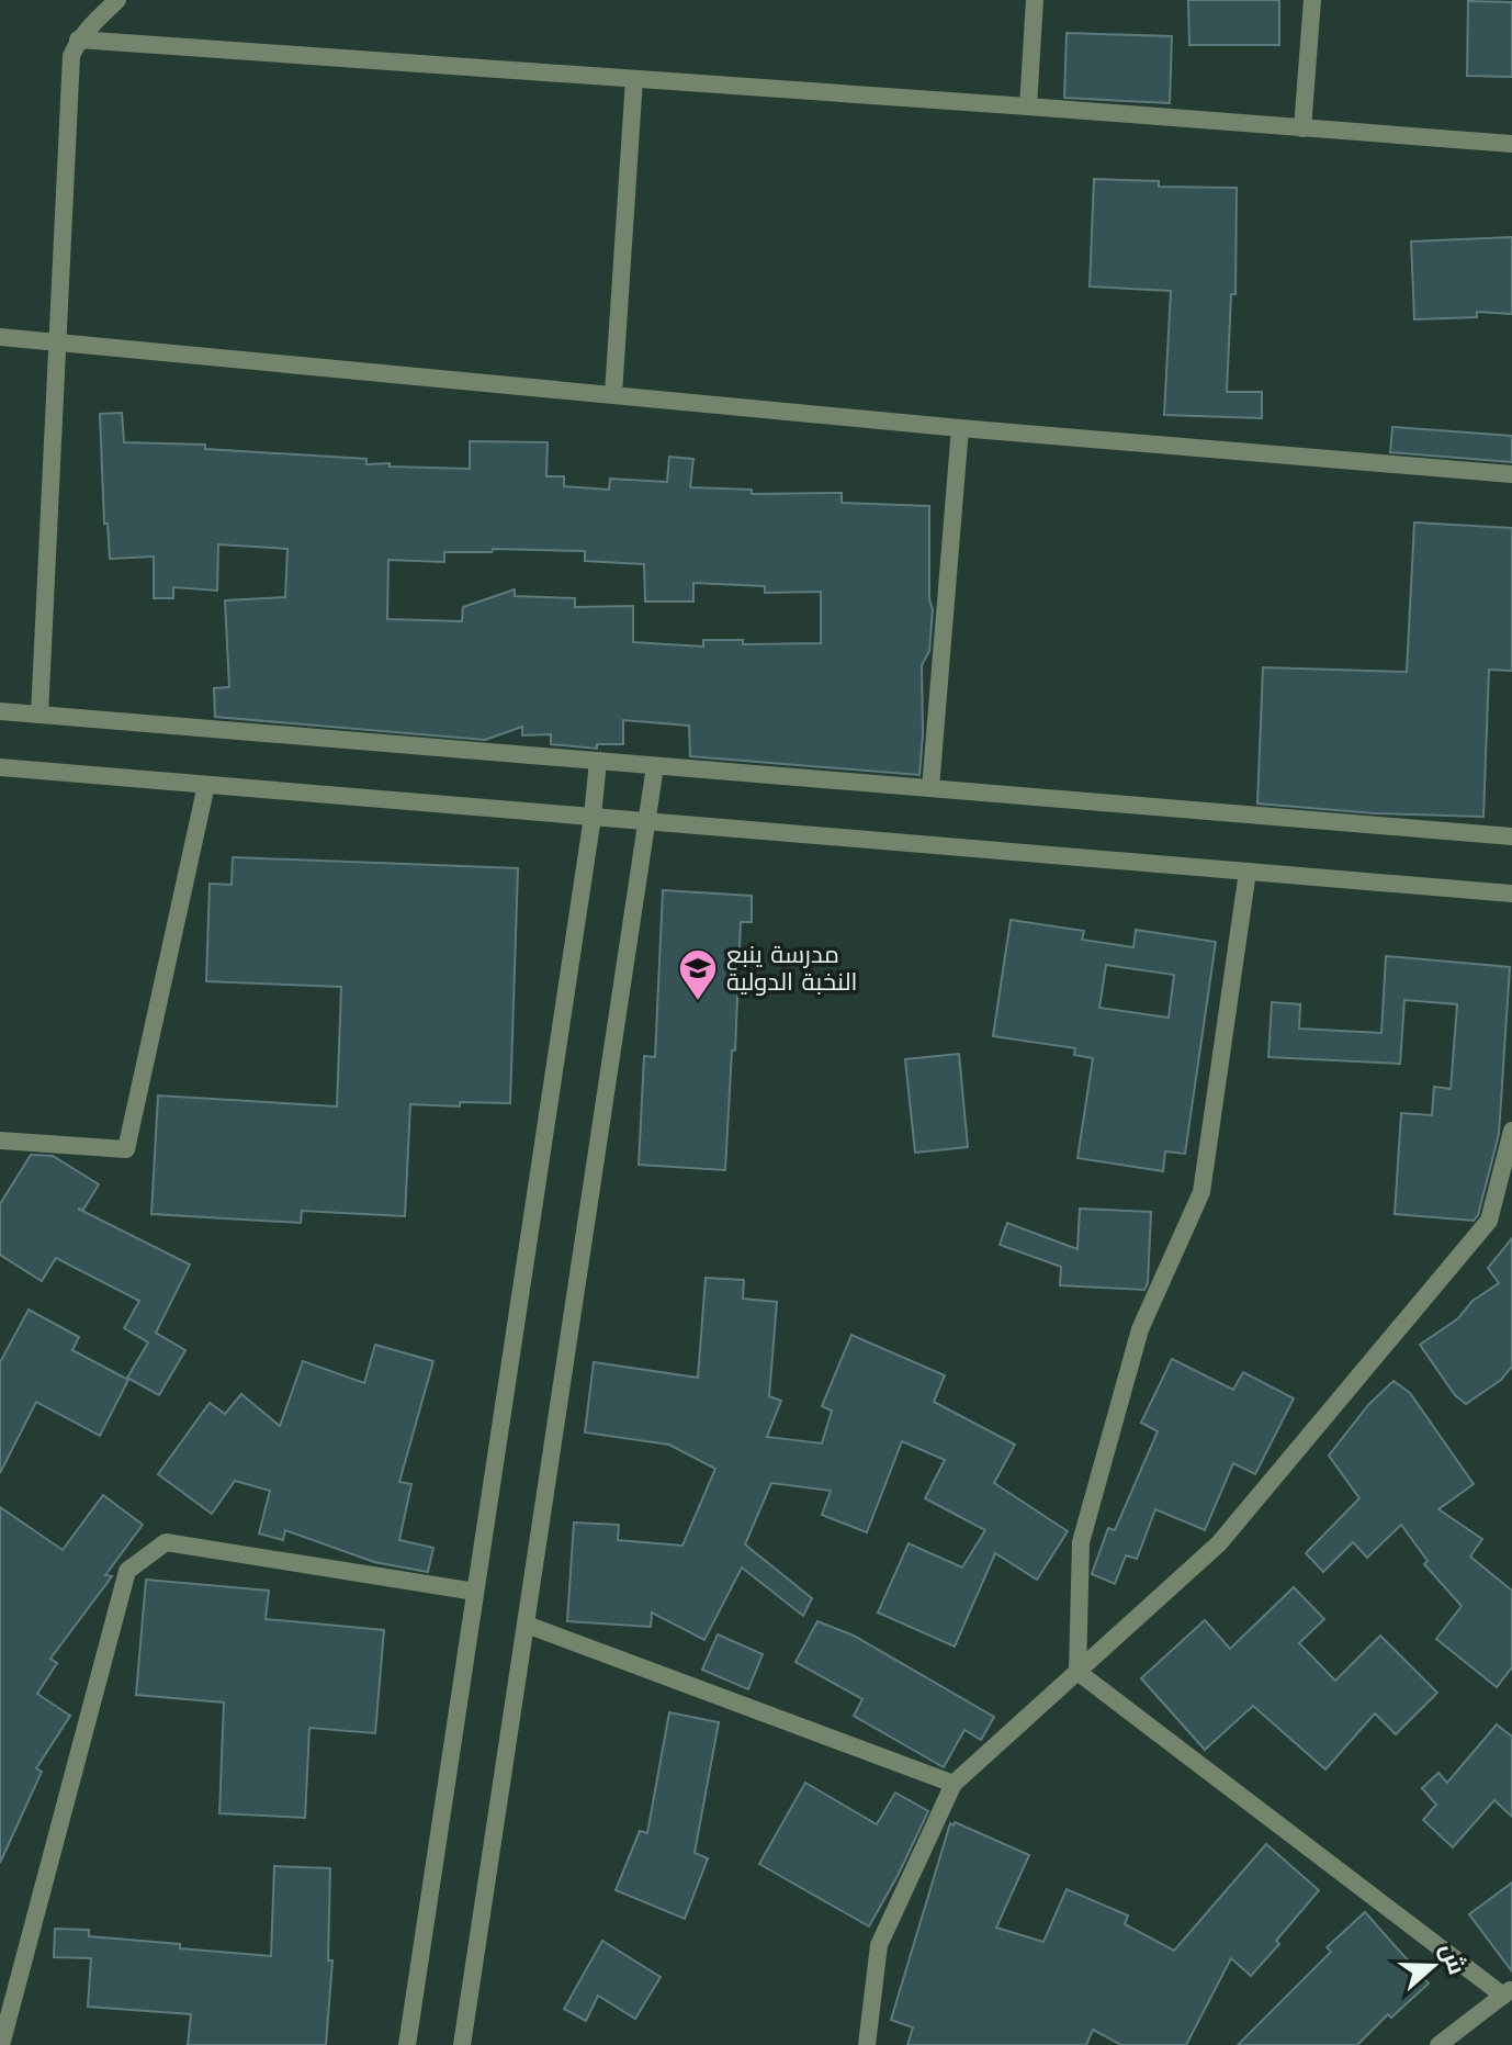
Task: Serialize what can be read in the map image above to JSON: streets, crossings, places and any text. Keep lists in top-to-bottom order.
{
  "places": {
    "school or university": ["مدرسة ينبع النخبة الدولية"]
  },
  "north": "right"
}
